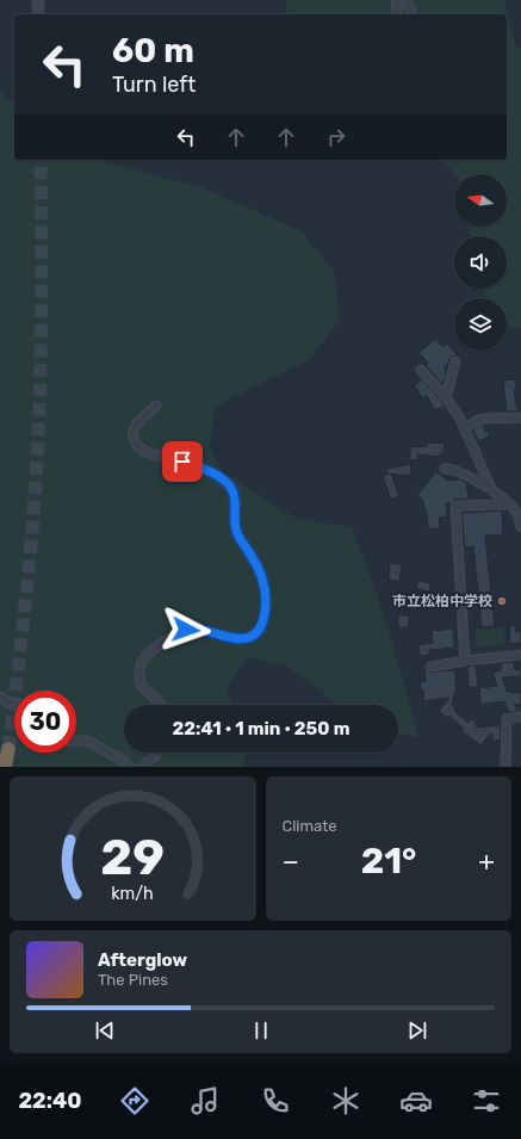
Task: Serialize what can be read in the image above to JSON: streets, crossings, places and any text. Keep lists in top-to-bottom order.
{
  "places": ["市立松柏中学校"],
  "north": "left",
  "page": {
    "turn": ["60 m", "Turn left"],
    "limit": "30",
    "trip": "22:41 · 1 min · 250 m",
    "tile": "Climate",
    "heat": ["−", "21°", "+"],
    "song": ["Afterglow", "The Pines"],
    "tabs": "22:40",
    "gauge": ["29", "km/h"]
  }
}
